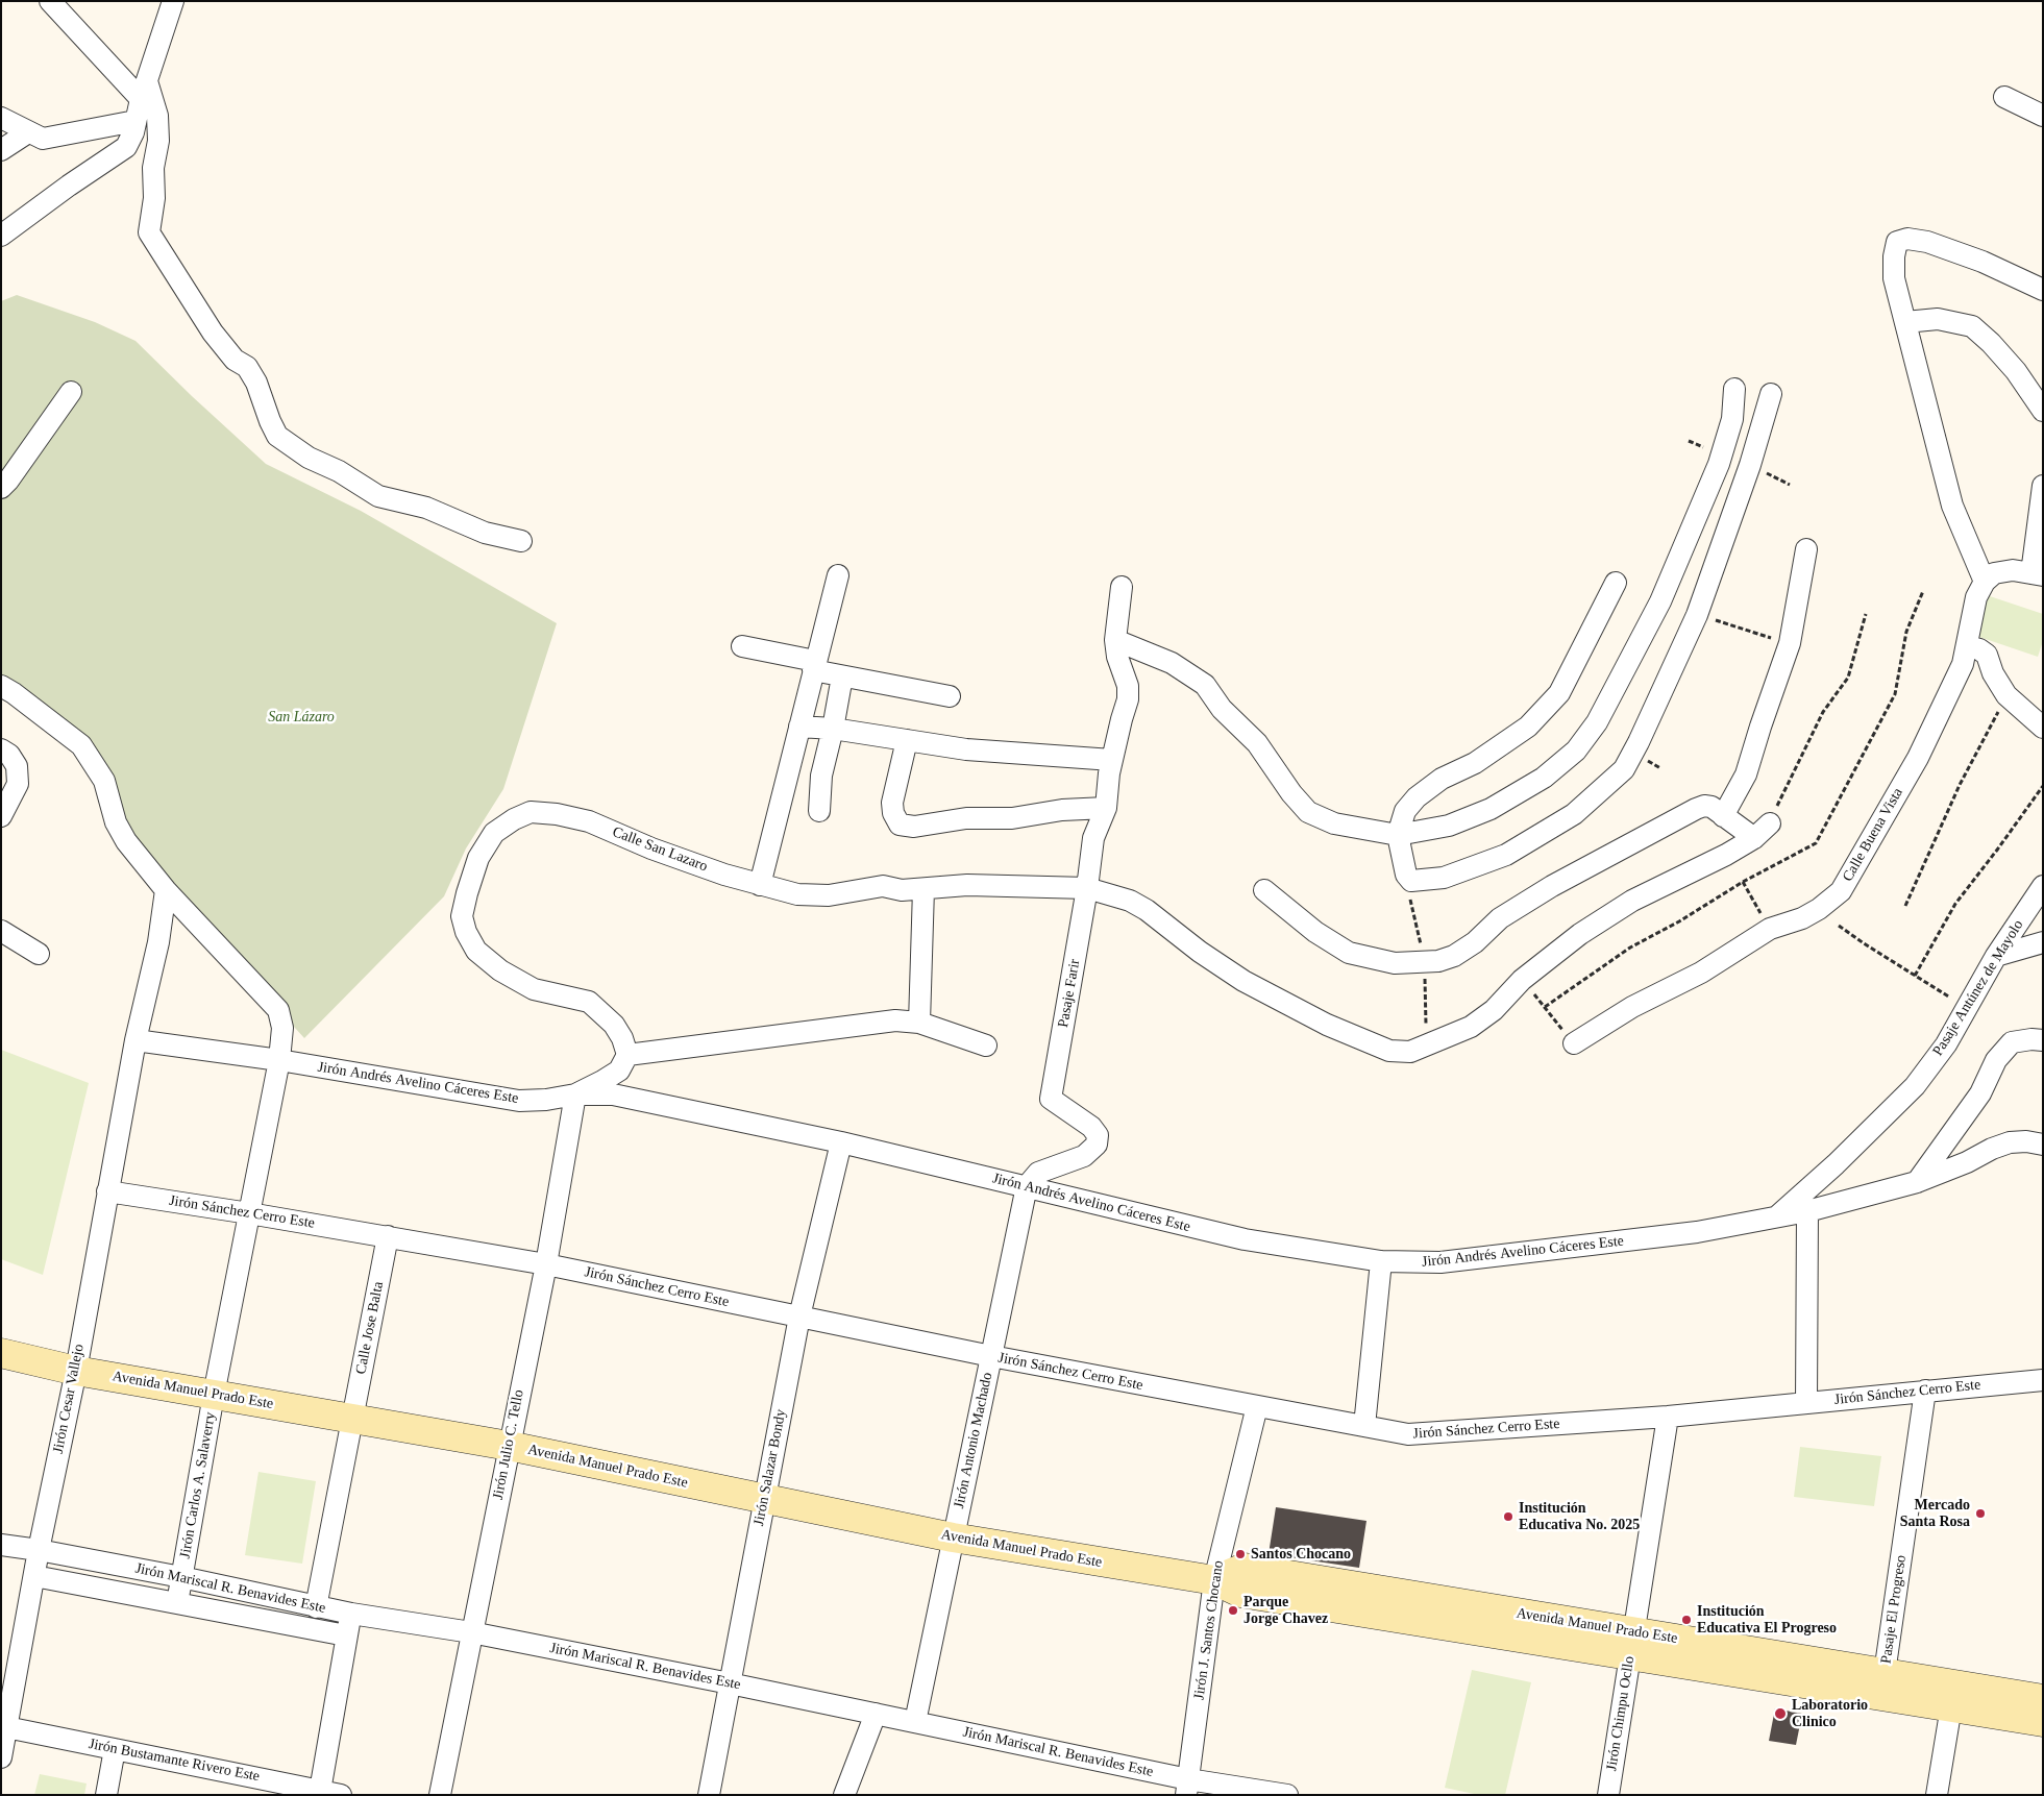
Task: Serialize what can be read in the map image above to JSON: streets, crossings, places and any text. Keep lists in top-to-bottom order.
{
  "streets": {
    "street": [
      "Calle Buena Vista",
      "Calle San Lazaro",
      "Pasaje Antúnez de Mayolo",
      "Pasaje Farir",
      "Jirón Andrés Avelino Cáceres Este",
      "Jirón Sánchez Cerro Este",
      "Calle Jose Balta",
      "Avenida Manuel Prado Este",
      "Jirón Cesar Vallejo",
      "Jirón Antonio Machado",
      "Jirón Julio C. Tello",
      "Jirón Salazar Bondy",
      "Jirón Carlos A. Salaverry",
      "Jirón Mariscal R. Benavides Este",
      "Pasaje El Progreso",
      "Jirón J. Santos Chocano",
      "Jirón Chimpu Ocllo",
      "Jirón Bustamante Rivero Este"
    ]
  },
  "crossings": [
    ["Calle San Lazaro", "Pasaje Farir"],
    ["Pasaje Antúnez de Mayolo", "Jirón Andrés Avelino Cáceres Este"],
    ["Pasaje Farir", "Jirón Andrés Avelino Cáceres Este"],
    ["Pasaje Farir", "Jirón Antonio Machado"],
    ["Jirón Andrés Avelino Cáceres Este", "Jirón Cesar Vallejo"],
    ["Jirón Andrés Avelino Cáceres Este", "Jirón Antonio Machado"],
    ["Jirón Andrés Avelino Cáceres Este", "Jirón Julio C. Tello"],
    ["Jirón Andrés Avelino Cáceres Este", "Jirón Salazar Bondy"],
    ["Jirón Andrés Avelino Cáceres Este", "Jirón Carlos A. Salaverry"],
    ["Jirón Sánchez Cerro Este", "Calle Jose Balta"],
    ["Jirón Sánchez Cerro Este", "Jirón Cesar Vallejo"],
    ["Jirón Sánchez Cerro Este", "Jirón Antonio Machado"],
    ["Jirón Sánchez Cerro Este", "Jirón Julio C. Tello"],
    ["Jirón Sánchez Cerro Este", "Jirón Salazar Bondy"],
    ["Jirón Sánchez Cerro Este", "Jirón Carlos A. Salaverry"],
    ["Jirón Sánchez Cerro Este", "Pasaje El Progreso"],
    ["Jirón Sánchez Cerro Este", "Jirón J. Santos Chocano"],
    ["Jirón Sánchez Cerro Este", "Jirón Chimpu Ocllo"],
    ["Calle Jose Balta", "Avenida Manuel Prado Este"],
    ["Calle Jose Balta", "Jirón Mariscal R. Benavides Este"],
    ["Avenida Manuel Prado Este", "Jirón Cesar Vallejo"],
    ["Avenida Manuel Prado Este", "Jirón Antonio Machado"],
    ["Avenida Manuel Prado Este", "Jirón Julio C. Tello"],
    ["Avenida Manuel Prado Este", "Jirón Salazar Bondy"],
    ["Avenida Manuel Prado Este", "Jirón Carlos A. Salaverry"],
    ["Avenida Manuel Prado Este", "Pasaje El Progreso"],
    ["Avenida Manuel Prado Este", "Jirón J. Santos Chocano"],
    ["Avenida Manuel Prado Este", "Jirón Chimpu Ocllo"],
    ["Jirón Cesar Vallejo", "Jirón Carlos A. Salaverry"],
    ["Jirón Cesar Vallejo", "Jirón Mariscal R. Benavides Este"],
    ["Jirón Cesar Vallejo", "Jirón Bustamante Rivero Este"],
    ["Jirón Antonio Machado", "Jirón Mariscal R. Benavides Este"],
    ["Jirón Julio C. Tello", "Jirón Mariscal R. Benavides Este"],
    ["Jirón Salazar Bondy", "Jirón Mariscal R. Benavides Este"],
    ["Jirón Carlos A. Salaverry", "Jirón Mariscal R. Benavides Este"],
    ["Jirón Mariscal R. Benavides Este", "Jirón J. Santos Chocano"]
  ],
  "parks": ["San Lázaro"],
  "places": [
    "Mercado Santa Rosa",
    "Institución Educativa No. 2025",
    "Santos Chocano",
    "Parque Jorge Chavez",
    "Institución Educativa El Progreso",
    "Laboratorio Clinico"
  ]
}
